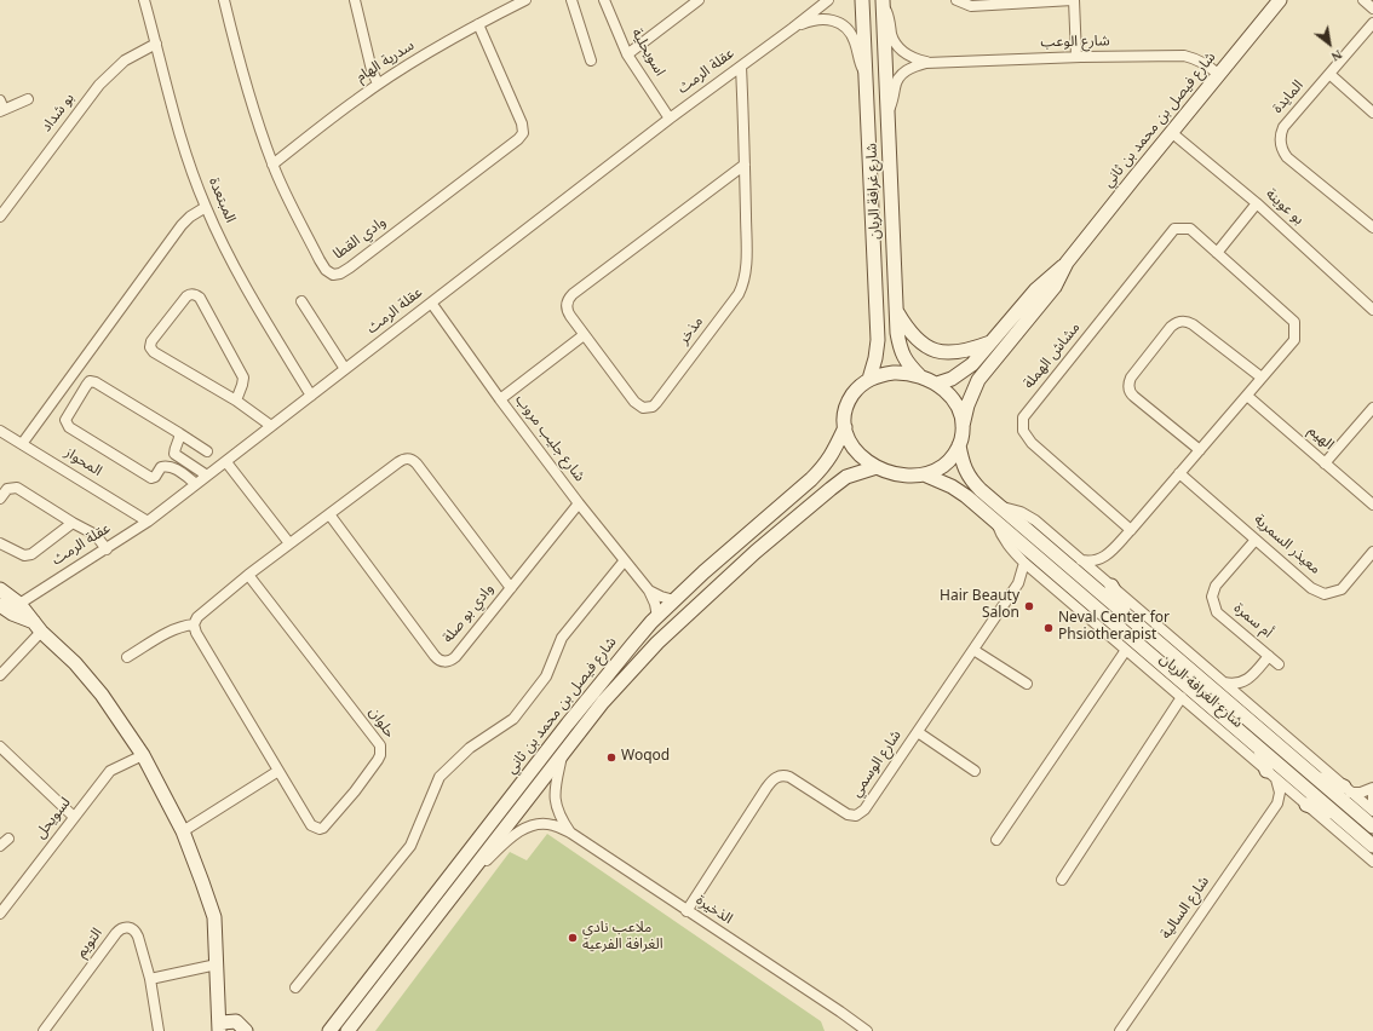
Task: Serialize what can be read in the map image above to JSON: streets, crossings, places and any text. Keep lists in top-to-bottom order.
{
  "streets": {
    "street": [
      "شارع الوعب",
      "اسويحلية",
      "سدرية الهام",
      "عقلة الرمث",
      "المايدة",
      "بو شداد",
      "شارع فيصل بن محمد بن ثاني",
      "شارع غرافة الريان",
      "المبتعدة",
      "بو عوينة",
      "وادي القطا",
      "مذخر",
      "مشاش الهملة",
      "شارع جليب مروب",
      "الهيم",
      "المحواز",
      "معيذر السمرية",
      "وادي بو صلة",
      "أم سمرة",
      "شارع الغرافة الريان",
      "حلوان",
      "شارع الوسمي",
      "لسويحل",
      "شارع السالية",
      "الذخيرة",
      "التويم"
    ]
  },
  "crossings": [
    ["شارع الوعب", "شارع فيصل بن محمد بن ثاني"],
    ["شارع الوعب", "شارع غرافة الريان"],
    ["اسويحلية", "عقلة الرمث"],
    ["سدرية الهام", "وادي القطا"],
    ["عقلة الرمث", "شارع غرافة الريان"],
    ["عقلة الرمث", "المبتعدة"],
    ["عقلة الرمث", "مذخر"],
    ["عقلة الرمث", "شارع جليب مروب"],
    ["عقلة الرمث", "المحواز"],
    ["بو شداد", "المبتعدة"],
    ["شارع فيصل بن محمد بن ثاني", "شارع غرافة الريان"],
    ["شارع فيصل بن محمد بن ثاني", "بو عوينة"],
    ["شارع فيصل بن محمد بن ثاني", "شارع جليب مروب"],
    ["شارع فيصل بن محمد بن ثاني", "شارع الغرافة الريان"],
    ["شارع فيصل بن محمد بن ثاني", "الذخيرة"],
    ["شارع غرافة الريان", "شارع الغرافة الريان"],
    ["مشاش الهملة", "الهيم"],
    ["مشاش الهملة", "معيذر السمرية"],
    ["شارع جليب مروب", "وادي بو صلة"],
    ["معيذر السمرية", "أم سمرة"],
    ["شارع الغرافة الريان", "شارع الوسمي"],
    ["شارع الوسمي", "الذخيرة"]
  ],
  "places": [
    "Hair Beauty Salon",
    "Neval Center for Phsiotherapist",
    "Woqod",
    "ملاعب نادي الغرافة الفرعية"
  ],
  "north": "bottom right"
}
